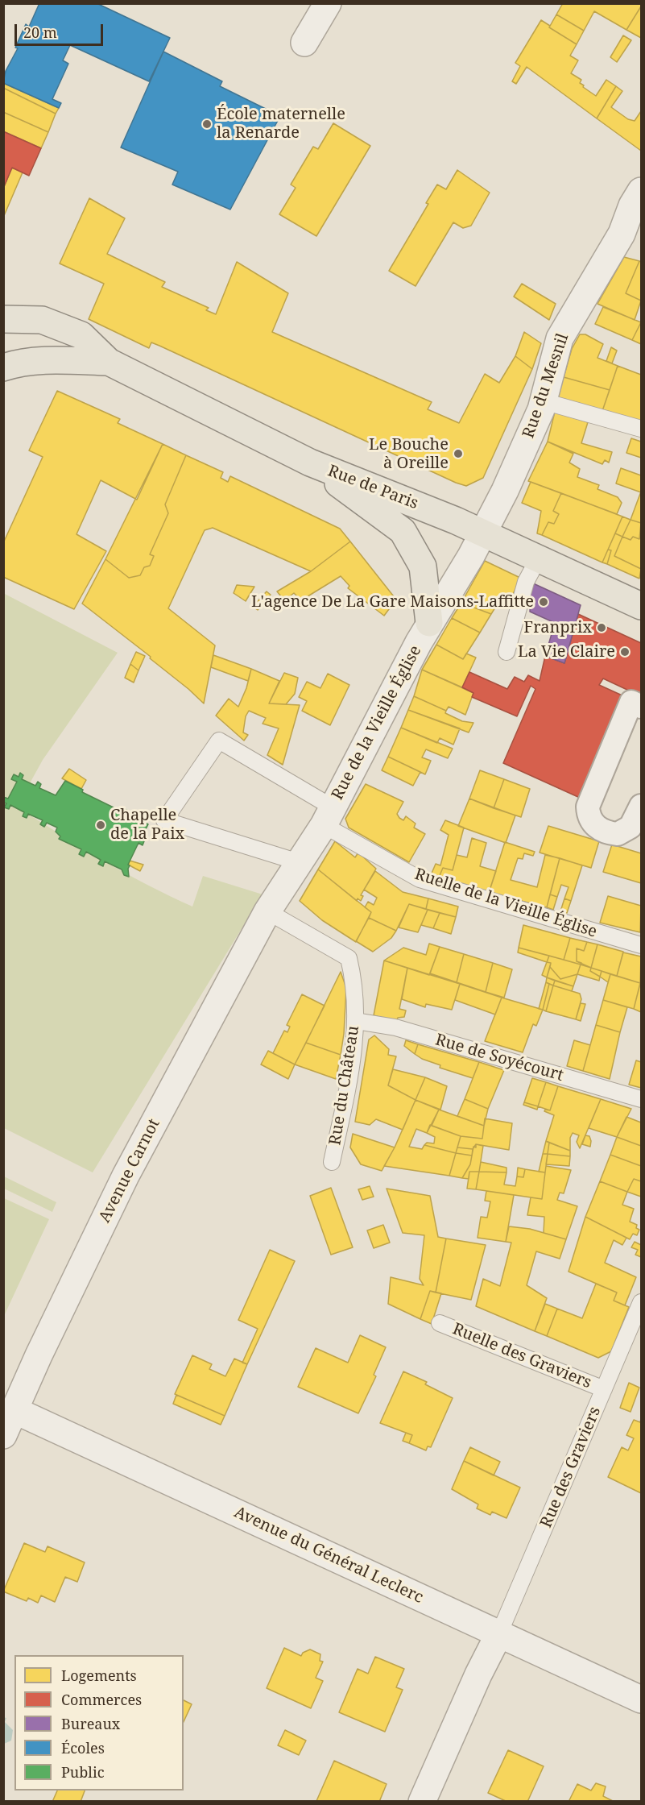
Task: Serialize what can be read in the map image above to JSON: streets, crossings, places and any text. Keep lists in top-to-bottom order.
{
  "streets": {
    "main road": ["Rue de Paris"],
    "street": [
      "Rue du Mesnil",
      "Rue de la Vieille Église",
      "Avenue Carnot",
      "Avenue du Général Leclerc"
    ],
    "lane": [
      "Ruelle de la Vieille Église",
      "Rue de Soyécourt",
      "Rue du Château",
      "Ruelle des Graviers",
      "Rue des Graviers"
    ]
  },
  "crossings": [
    ["Rue du Mesnil", "Rue de Paris"],
    ["Rue du Mesnil", "Rue de la Vieille Église"],
    ["Rue de Paris", "Rue de la Vieille Église"],
    ["Rue de la Vieille Église", "Ruelle de la Vieille Église"],
    ["Rue de la Vieille Église", "Rue du Château"],
    ["Rue de la Vieille Église", "Avenue Carnot"],
    ["Rue de Soyécourt", "Rue du Château"],
    ["Rue du Château", "Avenue Carnot"],
    ["Avenue Carnot", "Avenue du Général Leclerc"],
    ["Ruelle des Graviers", "Rue des Graviers"],
    ["Rue des Graviers", "Avenue du Général Leclerc"]
  ],
  "places": [
    "École maternelle la Renarde",
    "Le Bouche à Oreille",
    "L'agence De La Gare Maisons-Laffitte",
    "Franprix",
    "La Vie Claire",
    "Chapelle de la Paix"
  ],
  "legend": [
    "Logements",
    "Commerces",
    "Bureaux",
    "Écoles",
    "Public"
  ],
  "scale_bar": "20 m"
}
